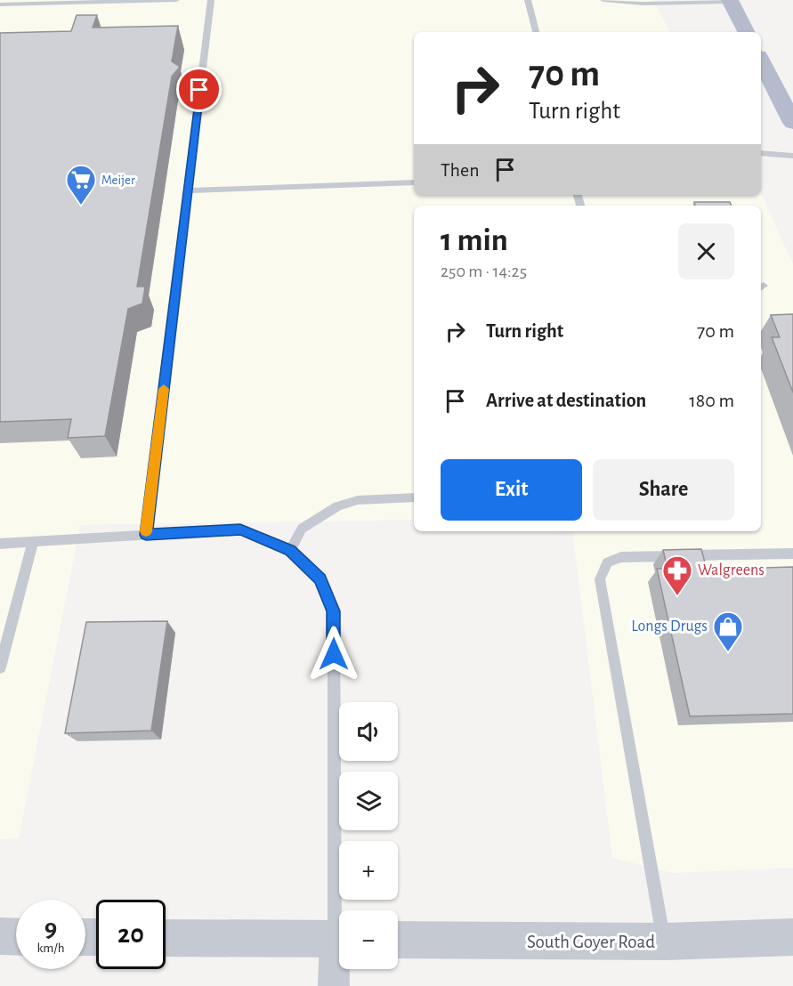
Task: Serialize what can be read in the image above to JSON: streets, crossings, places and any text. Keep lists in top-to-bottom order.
{
  "streets": {
    "street": ["South Goyer Road"]
  },
  "places": {
    "supermarket": ["Meijer"],
    "pharmacy": ["Walgreens"],
    "shop": ["Longs Drugs"]
  },
  "page": {
    "turn": ["70 m", "Turn right"],
    "then": "Then",
    "heading": ["1 min", "250 m · 14:25"],
    "list": [
      {
        "name": "Turn right",
        "value": "70 m"
      },
      {
        "name": "Arrive at destination",
        "value": "180 m"
      }
    ],
    "buttons": ["Exit", "Share"],
    "map_buttons": ["+", "−"],
    "speed": "9 km/h",
    "limit": "20"
  }
}
